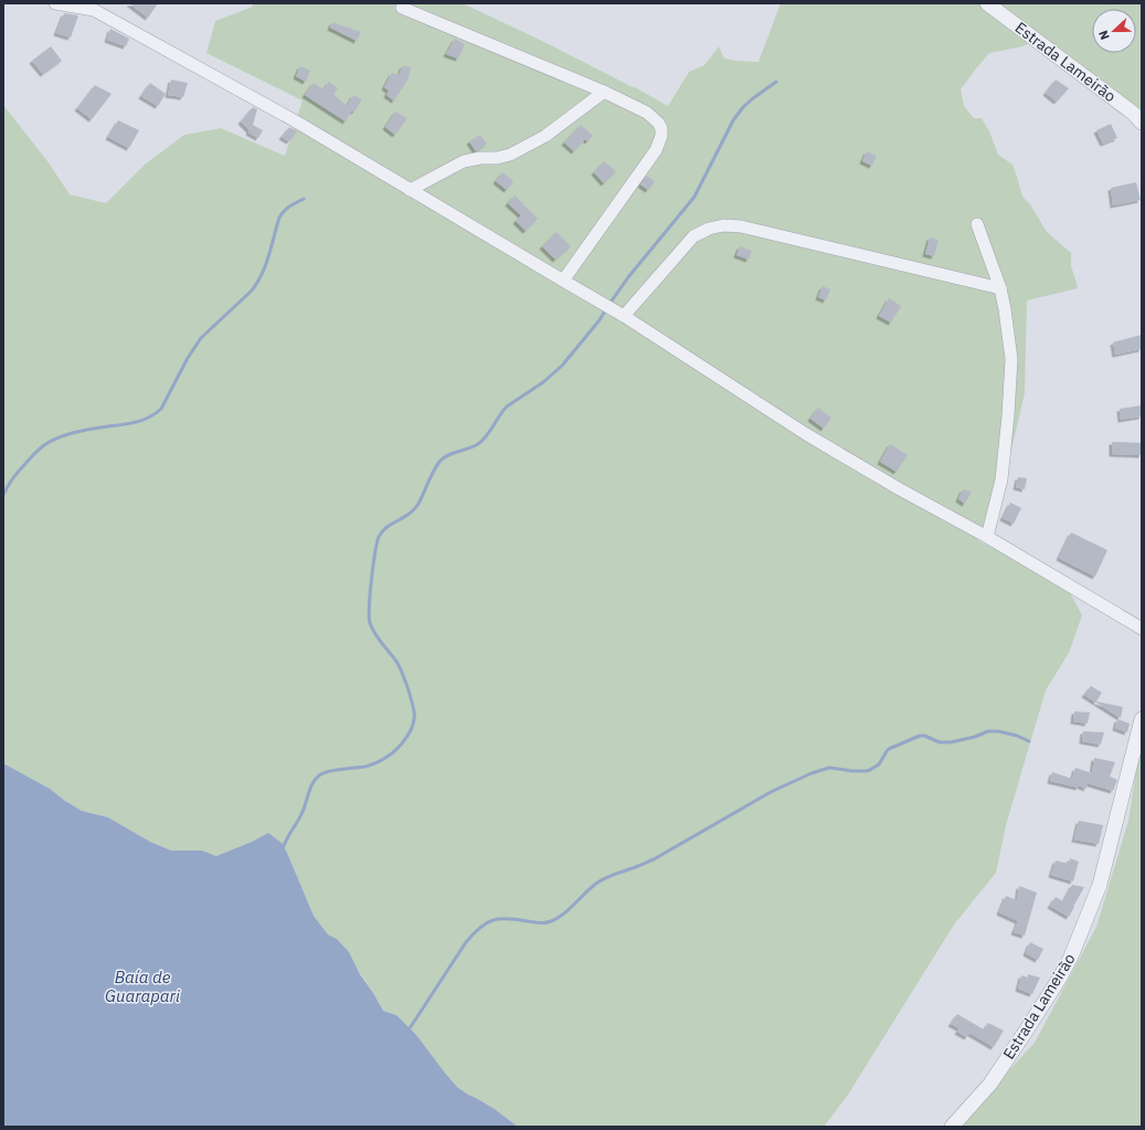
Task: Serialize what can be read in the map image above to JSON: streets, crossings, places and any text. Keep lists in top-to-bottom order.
{
  "streets": {
    "street": ["Estrada Lameirão"]
  },
  "water": ["Baía de Guarapari"],
  "north": "left"
}
